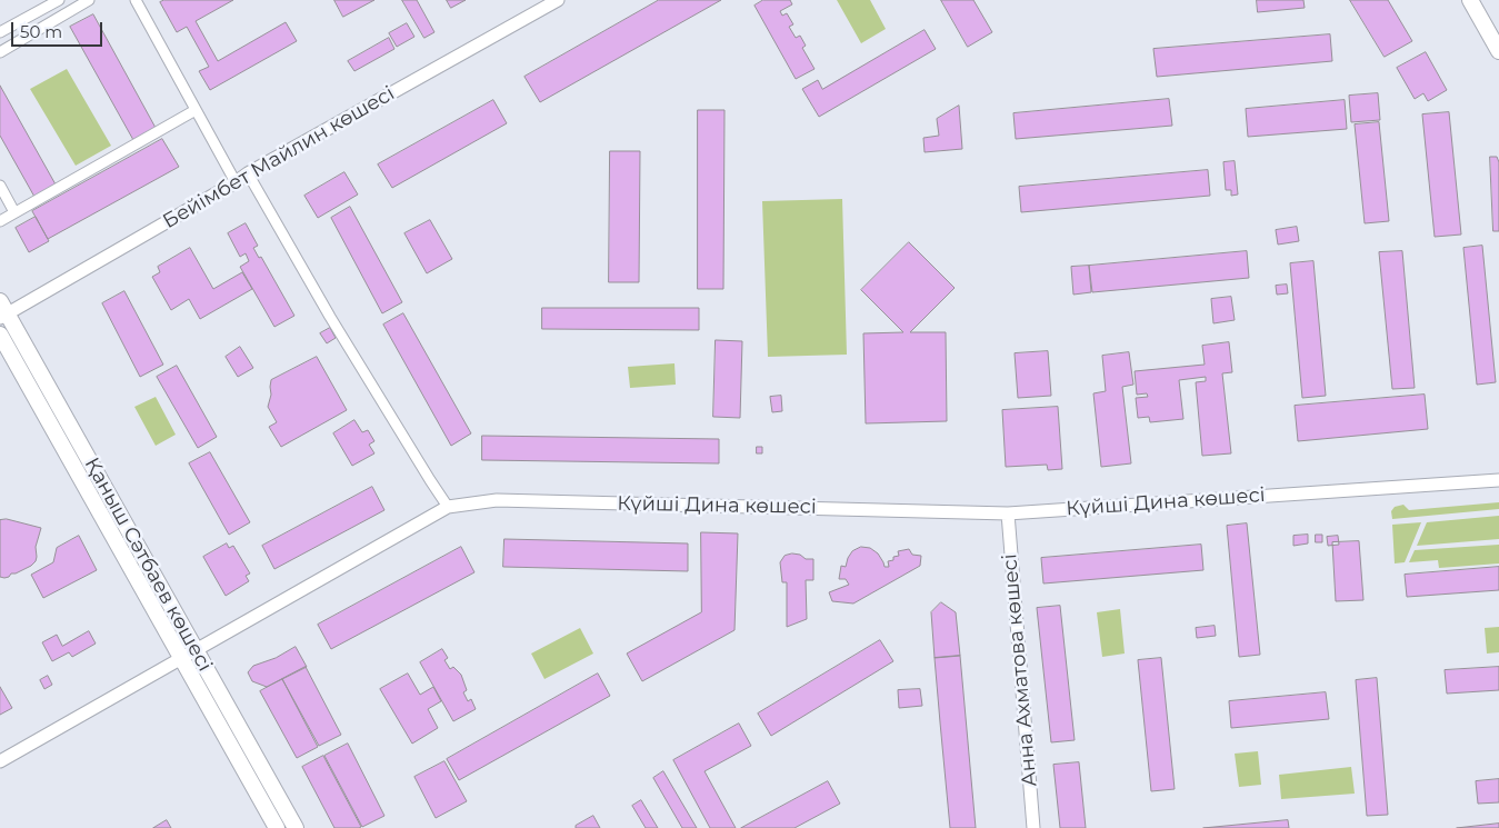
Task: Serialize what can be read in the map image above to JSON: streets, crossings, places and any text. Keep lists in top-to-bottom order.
{
  "streets": {
    "main road": ["Қаныш Сәтбаев көшесі"],
    "street": ["Бейімбет Майлин көшесі", "Күйші Дина көшесі", "Анна Ахматова көшесі"]
  },
  "crossings": [
    ["Бейімбет Майлин көшесі", "Қаныш Сәтбаев көшесі"],
    ["Күйші Дина көшесі", "Қаныш Сәтбаев көшесі"],
    ["Күйші Дина көшесі", "Анна Ахматова көшесі"]
  ],
  "scale_bar": "50 m"
}
